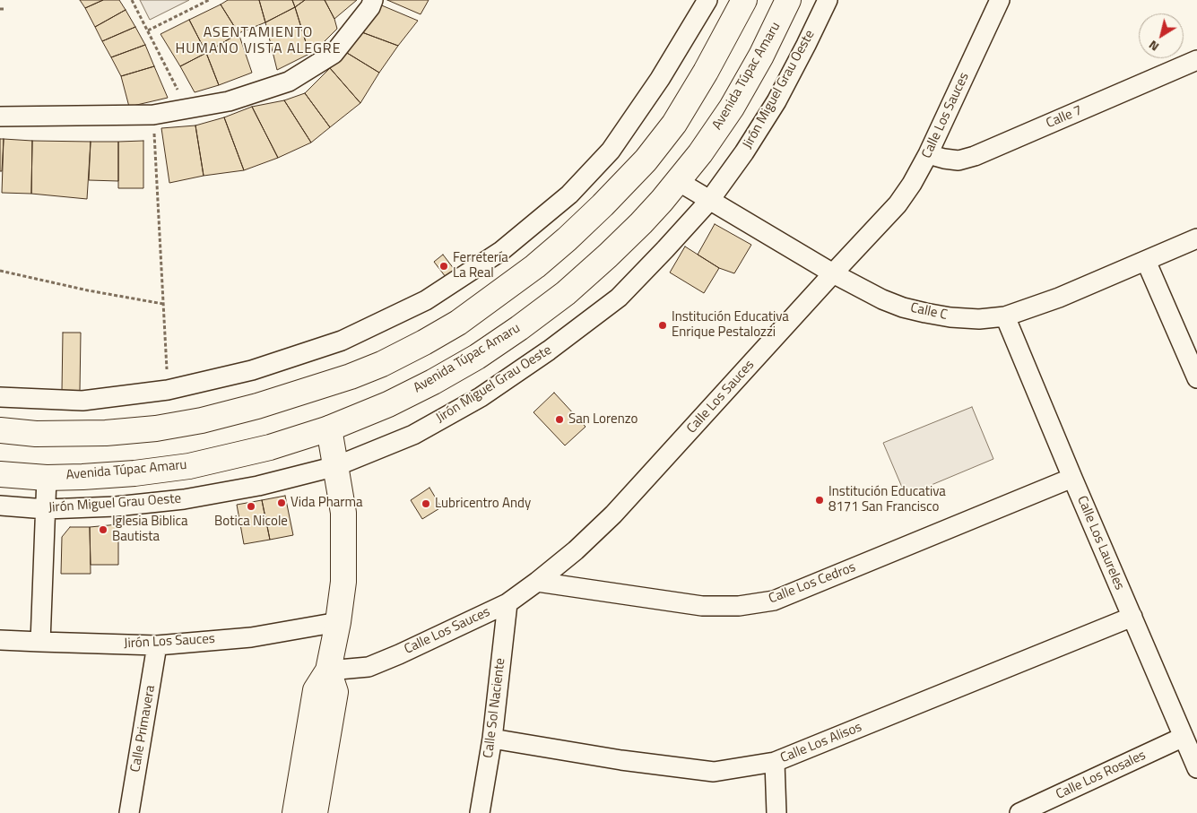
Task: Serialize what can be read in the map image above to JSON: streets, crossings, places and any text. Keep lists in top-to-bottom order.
{
  "streets": {
    "main road": ["Avenida Túpac Amaru"],
    "street": [
      "Jirón Miguel Grau Oeste",
      "Calle Los Sauces",
      "Calle 7",
      "Calle C",
      "Calle Los Laureles",
      "Calle Los Cedros",
      "Jirón Los Sauces",
      "Calle Sol Naciente",
      "Calle Primavera",
      "Calle Los Alisos",
      "Calle Los Rosales"
    ]
  },
  "crossings": [
    ["Avenida Túpac Amaru", "Calle C"],
    ["Jirón Miguel Grau Oeste", "Calle C"],
    ["Calle Los Sauces", "Calle 7"],
    ["Calle Los Sauces", "Calle C"],
    ["Calle Los Sauces", "Calle Los Cedros"],
    ["Calle Los Sauces", "Calle Sol Naciente"],
    ["Calle C", "Calle Los Laureles"],
    ["Calle Los Laureles", "Calle Los Cedros"],
    ["Calle Los Laureles", "Calle Los Alisos"],
    ["Calle Los Laureles", "Calle Los Rosales"],
    ["Jirón Los Sauces", "Calle Primavera"],
    ["Calle Sol Naciente", "Calle Los Alisos"]
  ],
  "districts": ["ASENTAMIENTO HUMANO VISTA ALEGRE"],
  "places": [
    "Ferretería La Real",
    "Institución Educativa Enrique Pestalozzi",
    "San Lorenzo",
    "Institución Educativa 8171 San Francisco",
    "Vida Pharma",
    "Lubricentro Andy",
    "Botica Nicole",
    "Iglesia Biblica Bautista"
  ],
  "north": "bottom left"
}
